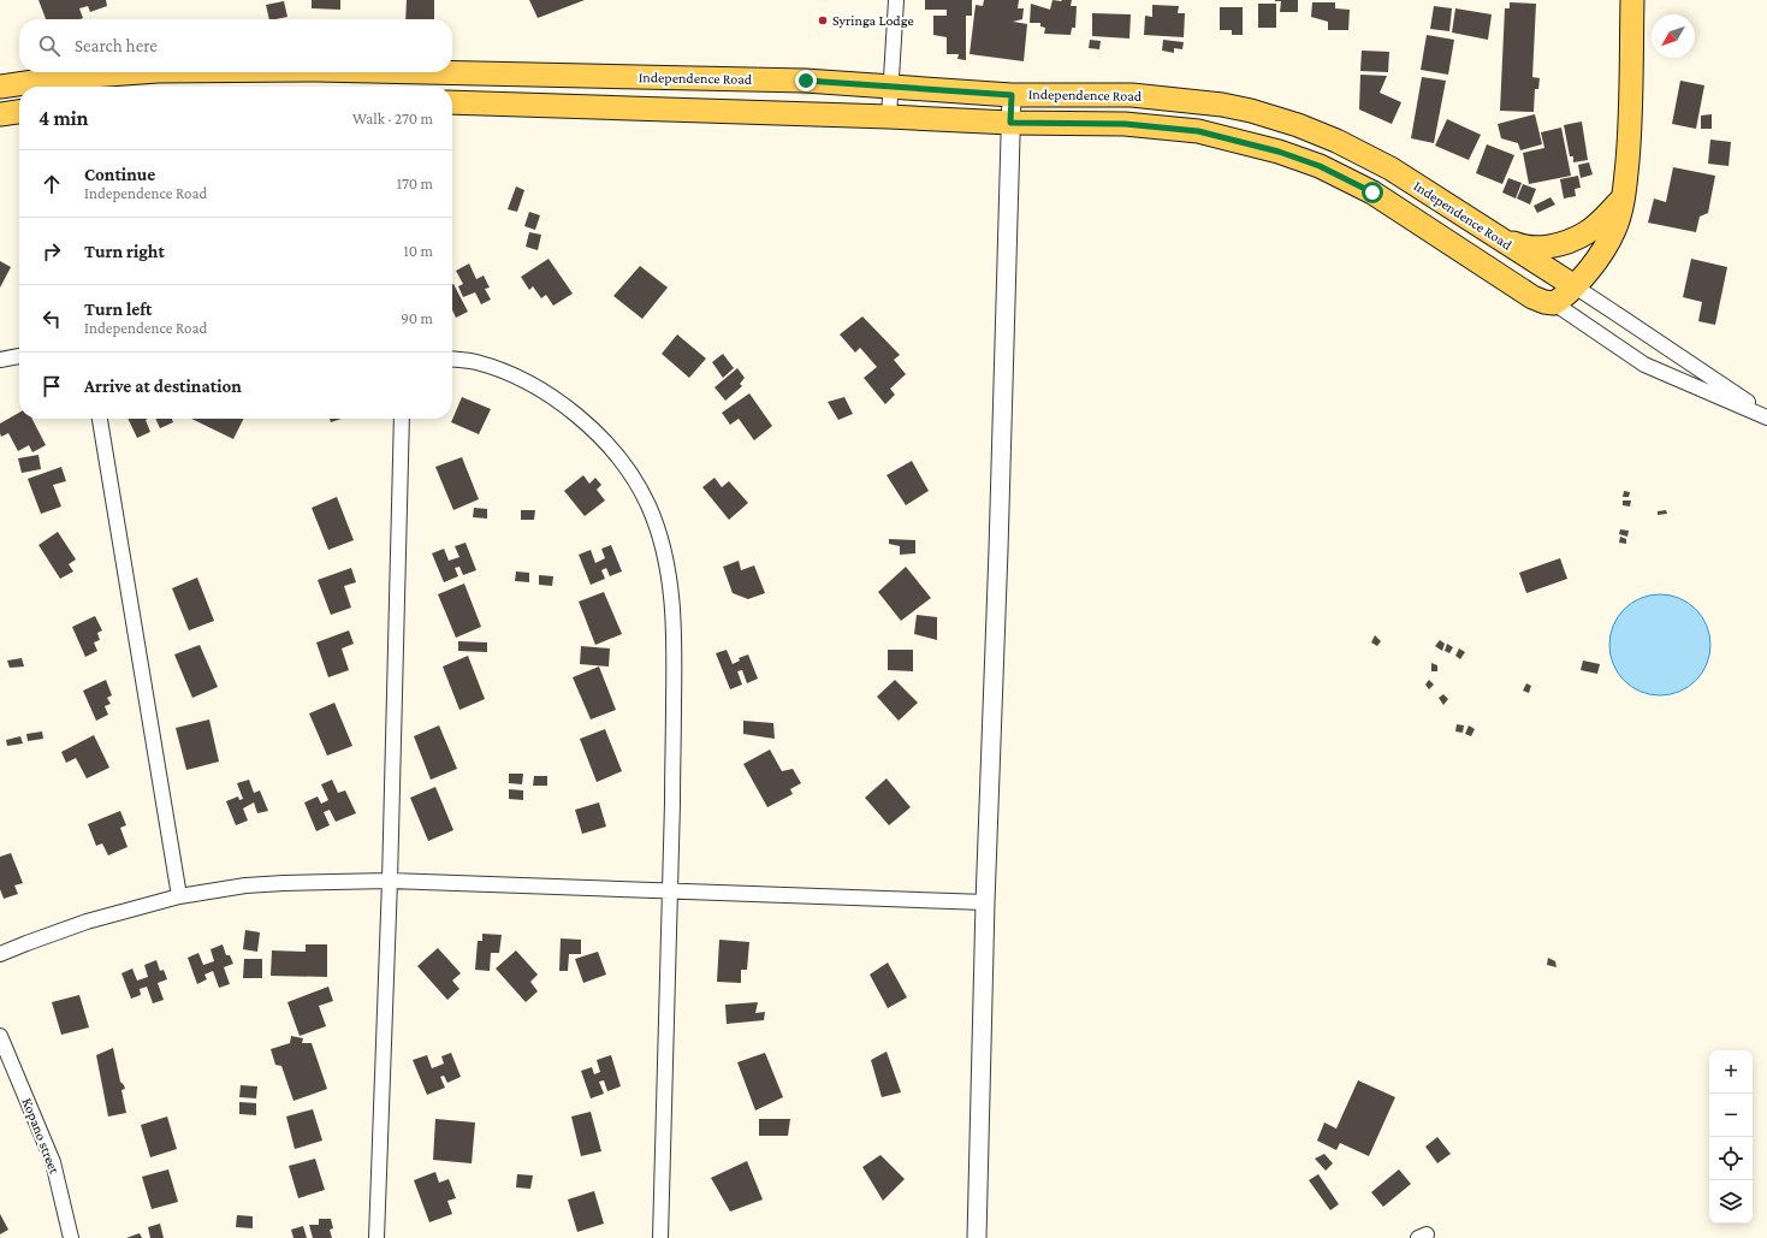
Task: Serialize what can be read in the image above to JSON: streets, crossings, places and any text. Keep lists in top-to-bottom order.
{
  "streets": {
    "main road": ["Independence Road"],
    "street": ["Kopano street"]
  },
  "places": ["Syringa Lodge"],
  "north": "bottom left",
  "page": {
    "search": "Search here",
    "heading": ["4 min", "Walk · 270 m"],
    "list": [
      ["Continue", "Independence Road", "170 m"],
      ["Turn right", "10 m"],
      ["Turn left", "Independence Road", "90 m"],
      "Arrive at destination"
    ],
    "map_buttons": ["+", "−"]
  }
}
